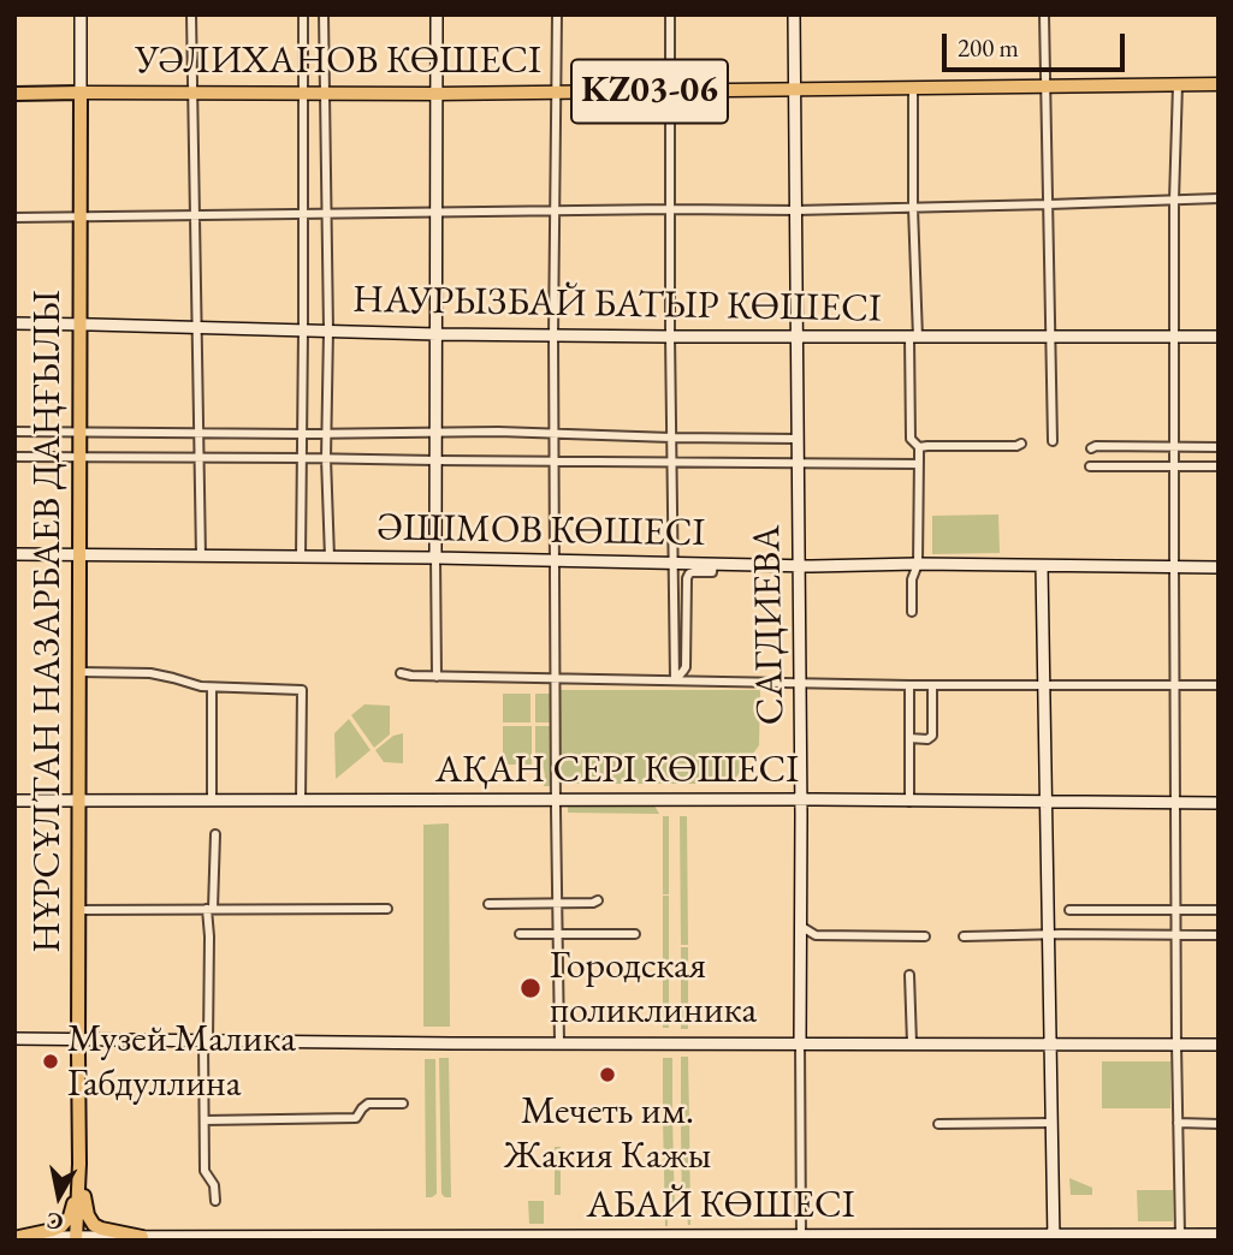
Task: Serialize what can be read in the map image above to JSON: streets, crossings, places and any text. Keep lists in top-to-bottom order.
{
  "streets": {
    "highway": ["УӘЛИХАНОВ КӨШЕСІ", "НҰРСҰЛТАН НАЗАРБАЕВ ДАҢҒЫЛЫ"],
    "main road": ["KZ03-06"],
    "street": [
      "НАУРЫЗБАЙ БАТЫР КӨШЕСІ",
      "ӘШІМОВ КӨШЕСІ",
      "САГДИЕВА",
      "АҚАН СЕРІ КӨШЕСІ",
      "АБАЙ КӨШЕСІ"
    ]
  },
  "crossings": [
    ["УӘЛИХАНОВ КӨШЕСІ", "НҰРСҰЛТАН НАЗАРБАЕВ ДАҢҒЫЛЫ"],
    ["УӘЛИХАНОВ КӨШЕСІ", "САГДИЕВА"],
    ["НАУРЫЗБАЙ БАТЫР КӨШЕСІ", "НҰРСҰЛТАН НАЗАРБАЕВ ДАҢҒЫЛЫ"],
    ["НАУРЫЗБАЙ БАТЫР КӨШЕСІ", "САГДИЕВА"],
    ["ӘШІМОВ КӨШЕСІ", "НҰРСҰЛТАН НАЗАРБАЕВ ДАҢҒЫЛЫ"],
    ["ӘШІМОВ КӨШЕСІ", "САГДИЕВА"],
    ["НҰРСҰЛТАН НАЗАРБАЕВ ДАҢҒЫЛЫ", "АҚАН СЕРІ КӨШЕСІ"],
    ["НҰРСҰЛТАН НАЗАРБАЕВ ДАҢҒЫЛЫ", "АБАЙ КӨШЕСІ"],
    ["САГДИЕВА", "АҚАН СЕРІ КӨШЕСІ"],
    ["САГДИЕВА", "АБАЙ КӨШЕСІ"]
  ],
  "places": ["Городская поликлиника", "Музей Малика Габдуллина", "Мечеть им. Жакия Кажы"],
  "scale_bar": "200 m",
  "north": "bottom"
}
